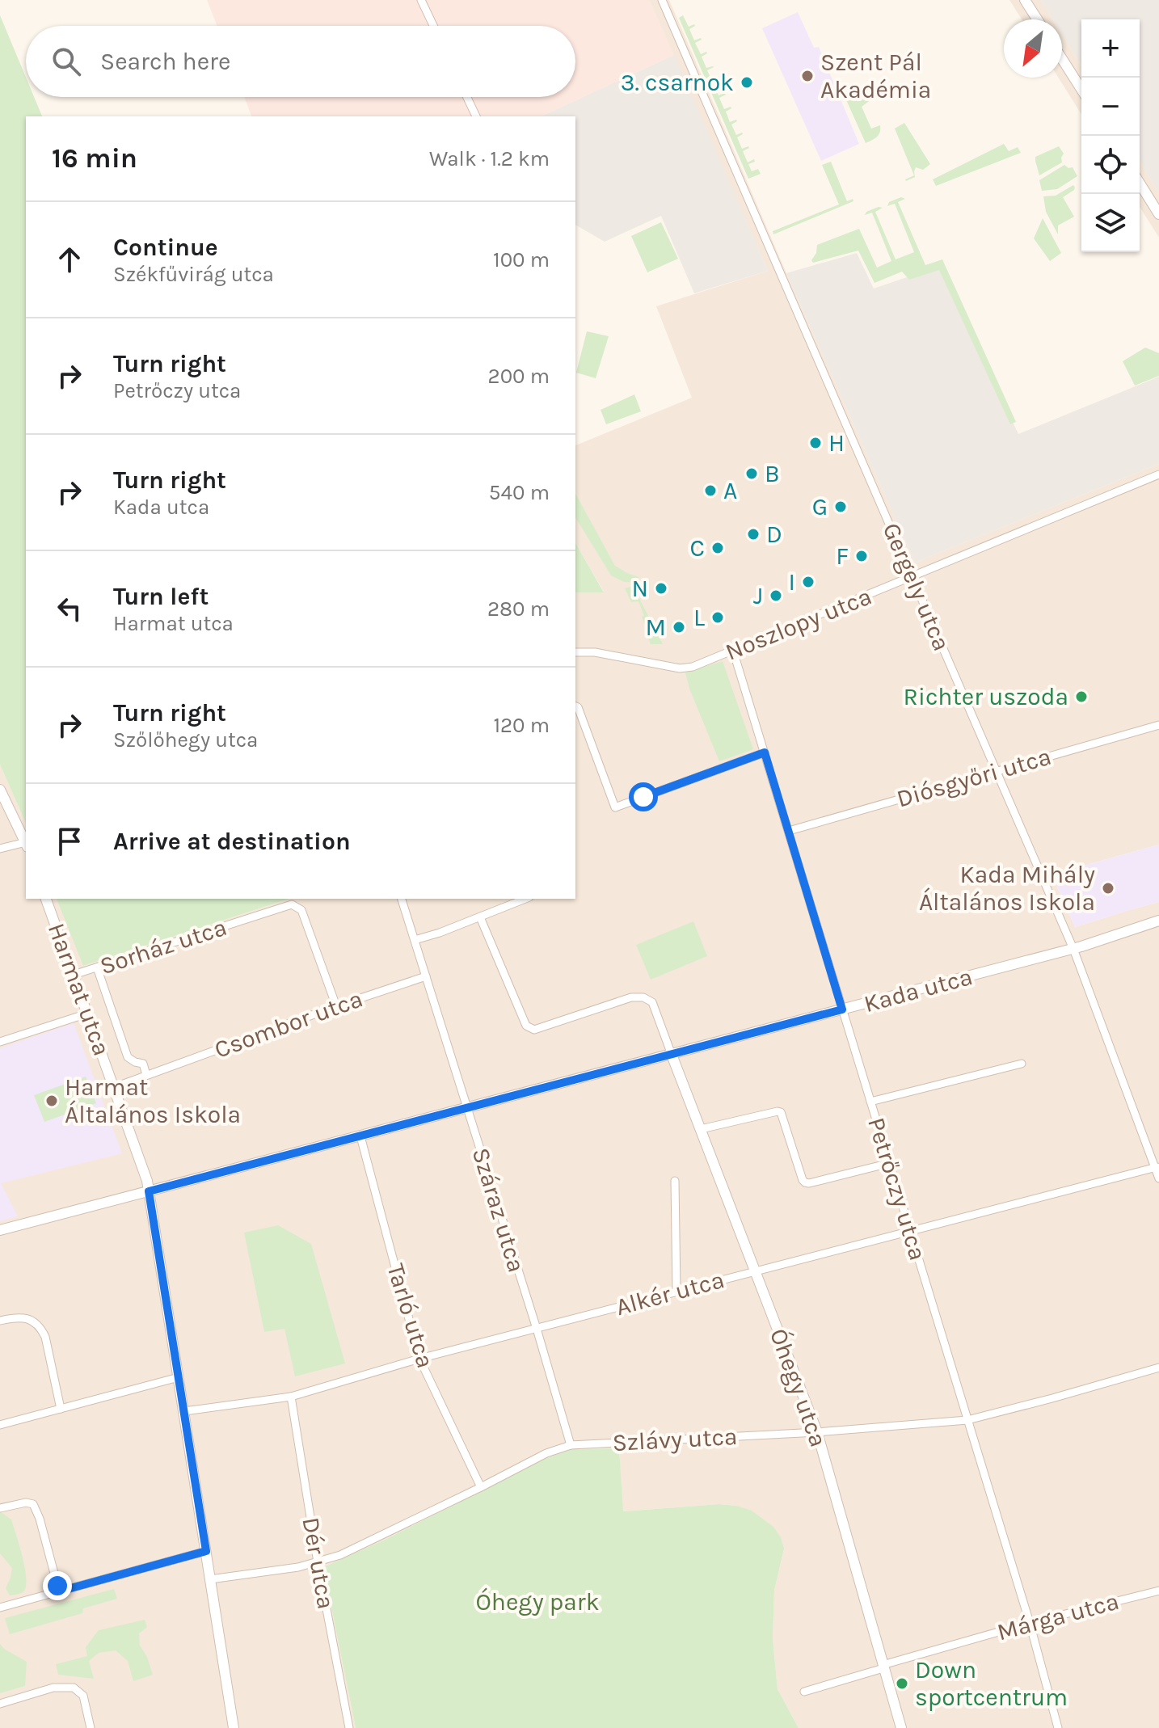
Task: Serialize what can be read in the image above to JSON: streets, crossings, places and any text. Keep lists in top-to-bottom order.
{
  "streets": {
    "street": [
      "Gergely utca",
      "Noszlopy utca",
      "Diósgyőri utca",
      "Sorház utca",
      "Harmat utca",
      "Kada utca",
      "Csombor utca",
      "Petrőczy utca",
      "Száraz utca",
      "Alkér utca",
      "Tarló utca",
      "Óhegy utca",
      "Szlávy utca",
      "Dér utca",
      "Márga utca"
    ]
  },
  "crossings": [
    ["Gergely utca", "Noszlopy utca"],
    ["Gergely utca", "Diósgyőri utca"],
    ["Gergely utca", "Kada utca"],
    ["Gergely utca", "Alkér utca"],
    ["Noszlopy utca", "Petrőczy utca"],
    ["Diósgyőri utca", "Petrőczy utca"],
    ["Sorház utca", "Harmat utca"],
    ["Sorház utca", "Csombor utca"],
    ["Harmat utca", "Kada utca"],
    ["Harmat utca", "Csombor utca"],
    ["Harmat utca", "Alkér utca"],
    ["Harmat utca", "Szlávy utca"],
    ["Kada utca", "Petrőczy utca"],
    ["Kada utca", "Száraz utca"],
    ["Kada utca", "Tarló utca"],
    ["Kada utca", "Óhegy utca"],
    ["Csombor utca", "Száraz utca"],
    ["Petrőczy utca", "Alkér utca"],
    ["Petrőczy utca", "Szlávy utca"],
    ["Petrőczy utca", "Márga utca"],
    ["Száraz utca", "Alkér utca"],
    ["Száraz utca", "Szlávy utca"],
    ["Alkér utca", "Tarló utca"],
    ["Alkér utca", "Óhegy utca"],
    ["Alkér utca", "Dér utca"],
    ["Tarló utca", "Szlávy utca"],
    ["Óhegy utca", "Szlávy utca"],
    ["Óhegy utca", "Márga utca"],
    ["Szlávy utca", "Dér utca"]
  ],
  "parks": ["Óhegy park"],
  "places": [
    "Szent Pál Akadémia",
    "3. csarnok",
    "H",
    "B",
    "A",
    "G",
    "D",
    "C",
    "F",
    "I",
    "N",
    "J",
    "L",
    "M",
    "Richter uszoda",
    "Kada Mihály Általános Iskola",
    "Harmat Általános Iskola",
    "Down sportcentrum"
  ],
  "north": "bottom left",
  "page": {
    "map_buttons": ["+", "−"],
    "search": "Search here",
    "heading": ["16 min", "Walk · 1.2 km"],
    "list": [
      ["Continue", "Székfűvirág utca", "100 m"],
      ["Turn right", "Petrőczy utca", "200 m"],
      ["Turn right", "Kada utca", "540 m"],
      ["Turn left", "Harmat utca", "280 m"],
      ["Turn right", "Szőlőhegy utca", "120 m"],
      "Arrive at destination"
    ]
  }
}
